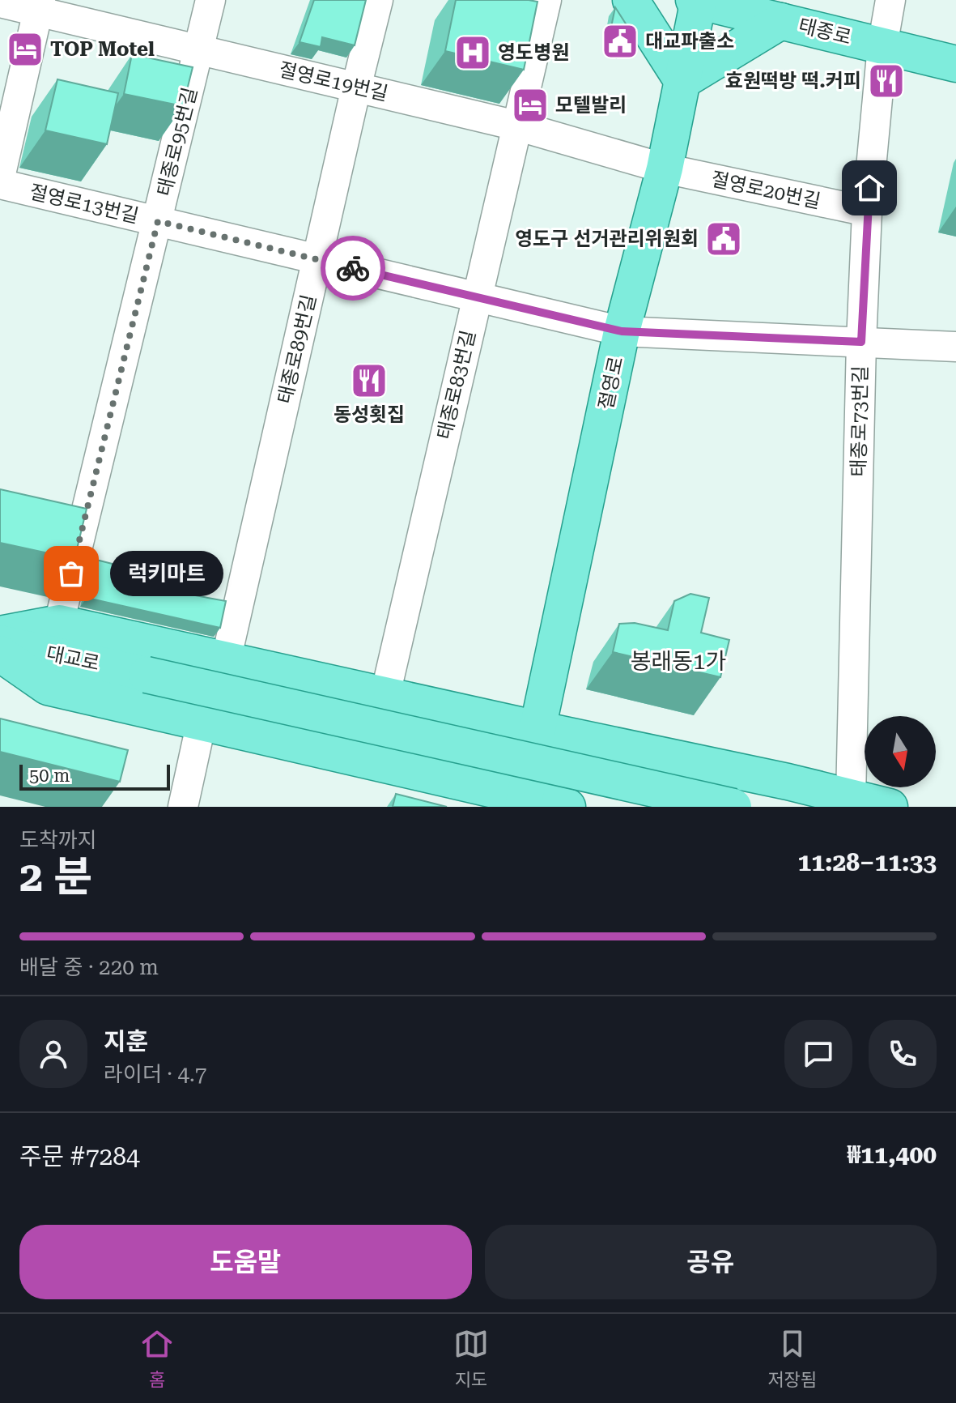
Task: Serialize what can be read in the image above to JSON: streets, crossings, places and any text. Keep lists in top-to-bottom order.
{
  "streets": {
    "main road": ["태종로", "절영로", "대교로"],
    "street": [
      "절영로19번길",
      "태종로95번길",
      "절영로20번길",
      "절영로13번길",
      "태종로89번길",
      "태종로83번길",
      "태종로73번길"
    ]
  },
  "crossings": [
    ["태종로", "절영로"],
    ["태종로", "태종로73번길"],
    ["절영로19번길", "태종로95번길"],
    ["절영로19번길", "절영로20번길"],
    ["절영로19번길", "태종로89번길"],
    ["절영로19번길", "절영로"],
    ["절영로19번길", "태종로83번길"],
    ["태종로95번길", "절영로13번길"],
    ["절영로20번길", "절영로"],
    ["절영로20번길", "태종로73번길"],
    ["절영로13번길", "태종로89번길"],
    ["절영로13번길", "절영로"],
    ["절영로13번길", "태종로83번길"],
    ["절영로13번길", "태종로73번길"]
  ],
  "districts": ["봉래동1가"],
  "places": {
    "public building": ["대교파출소", "영도구 선거관리위원회"],
    "hotel": ["TOP Motel", "모텔발리"],
    "hospital": ["영도병원"],
    "restaurant": ["효원떡방 떡.커피", "동성횟집"],
    "other": ["럭키마트"]
  },
  "scale_bar": "50 m",
  "north": "bottom",
  "page": {
    "bubble": "럭키마트",
    "scale": "50 m",
    "heading": ["2 분", "도착까지", "11:28–11:33"],
    "panel": [
      "지훈",
      "라이더 · 4.7",
      "주문 #7284",
      "₩11,400"
    ],
    "bar": "배달 중 · 220 m",
    "buttons": ["도움말", "공유"],
    "tabs": ["홈", "지도", "저장됨"]
  }
}
